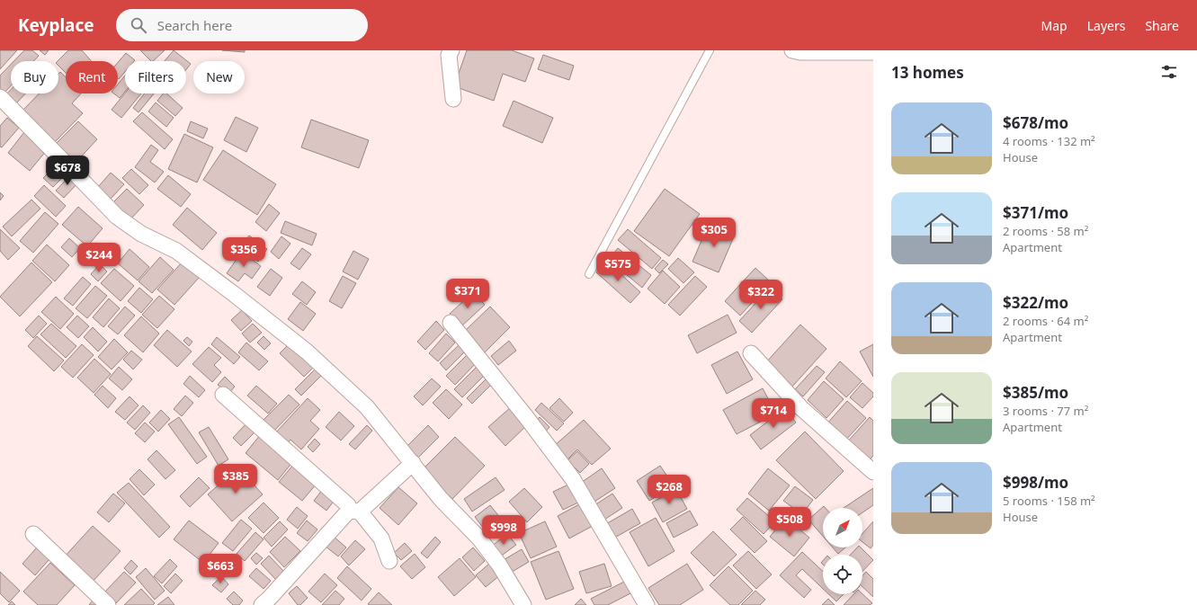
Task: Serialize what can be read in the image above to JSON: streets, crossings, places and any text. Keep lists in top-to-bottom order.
{
  "north": "top right",
  "page": {
    "header": "Keyplace",
    "search": "Search here",
    "nav": ["Map", "Layers", "Share"],
    "heading": "13 homes",
    "chip": [
      "Buy",
      "Rent",
      "Filters",
      "New"
    ],
    "list": [
      {
        "name": "$678/mo",
        "note": "4 rooms · 132 m² · House"
      },
      {
        "name": "$371/mo",
        "note": "2 rooms · 58 m² · Apartment"
      },
      {
        "name": "$322/mo",
        "note": "2 rooms · 64 m² · Apartment"
      },
      {
        "name": "$385/mo",
        "note": "3 rooms · 77 m² · Apartment"
      },
      {
        "name": "$998/mo",
        "note": "5 rooms · 158 m² · House"
      }
    ],
    "price": [
      "$678",
      "$305",
      "$356",
      "$244",
      "$575",
      "$371",
      "$322",
      "$714",
      "$385",
      "$268",
      "$508",
      "$998",
      "$663"
    ]
  }
}
